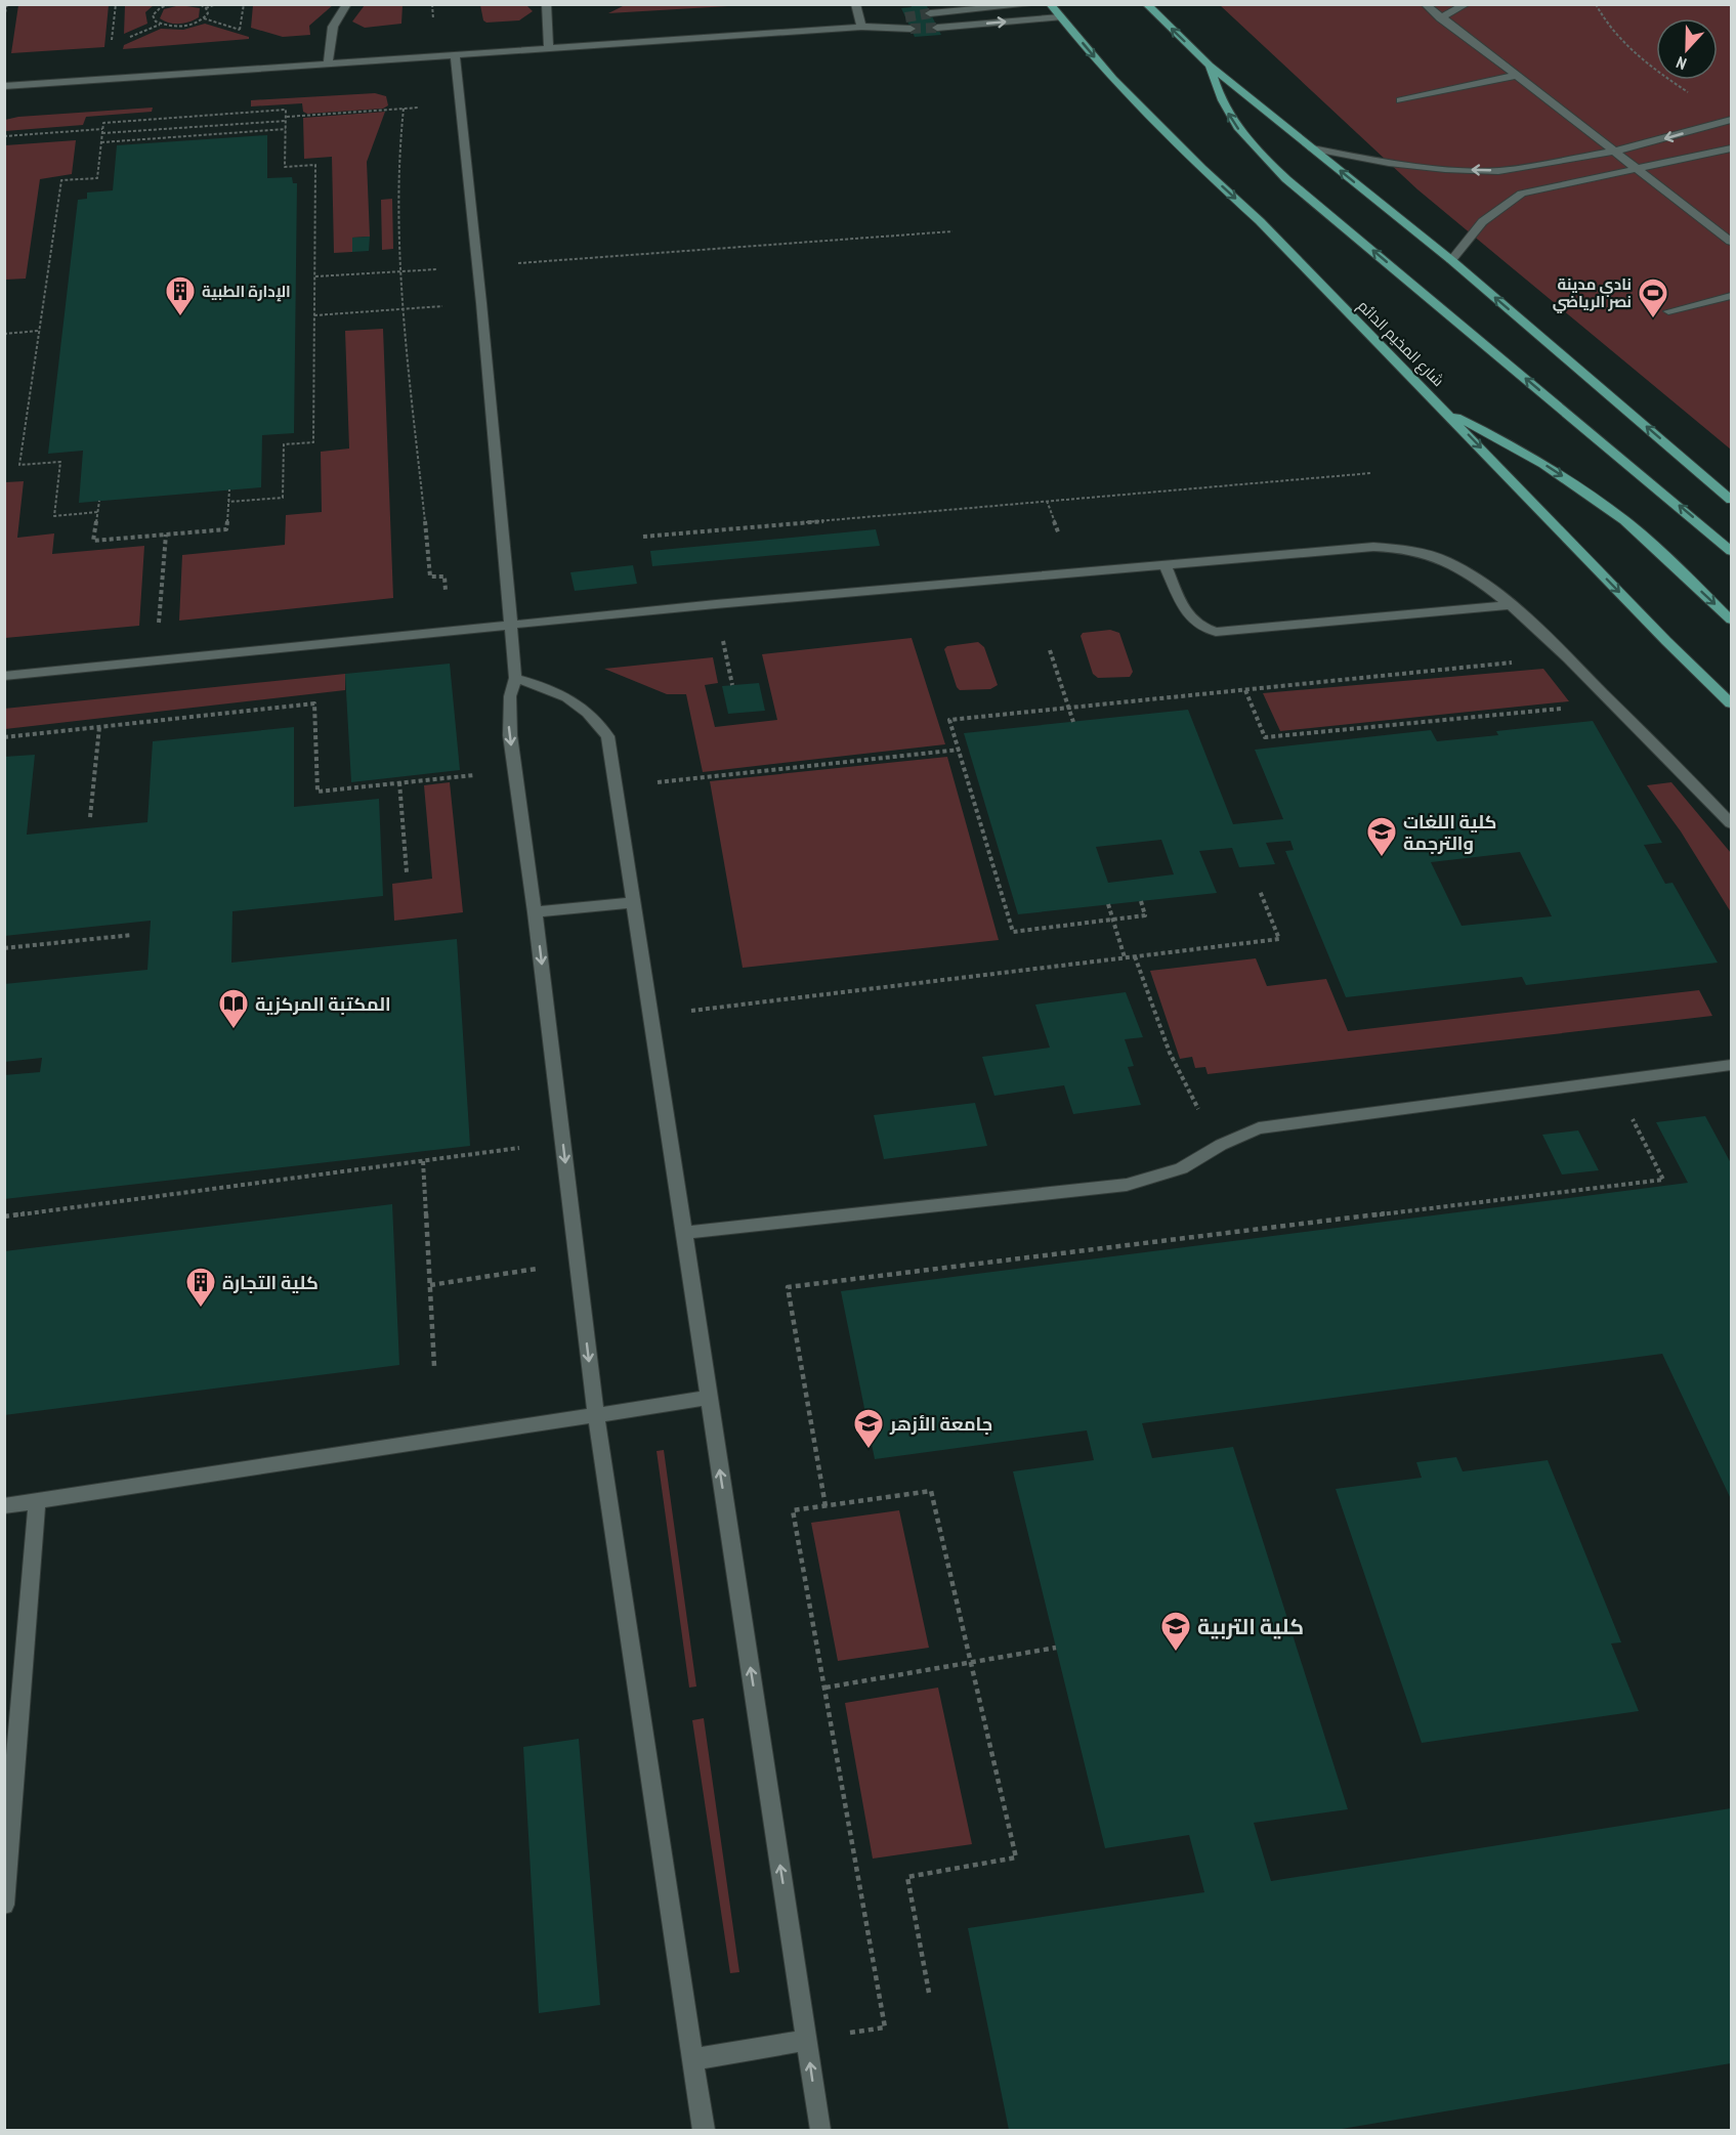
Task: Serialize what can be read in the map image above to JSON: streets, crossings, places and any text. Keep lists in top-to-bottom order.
{
  "streets": {
    "main road": ["شارع المخيم الدائم"]
  },
  "places": {
    "building": ["الإدارة الطبية", "كلية التجارة"],
    "sports": ["نادي مدينة نصر الرياضي"],
    "school or university": ["كلية اللغات والترجمة", "جامعة الأزهر", "كلية التربية"],
    "library": ["المكتبة المركزية"]
  },
  "north": "bottom"
}
